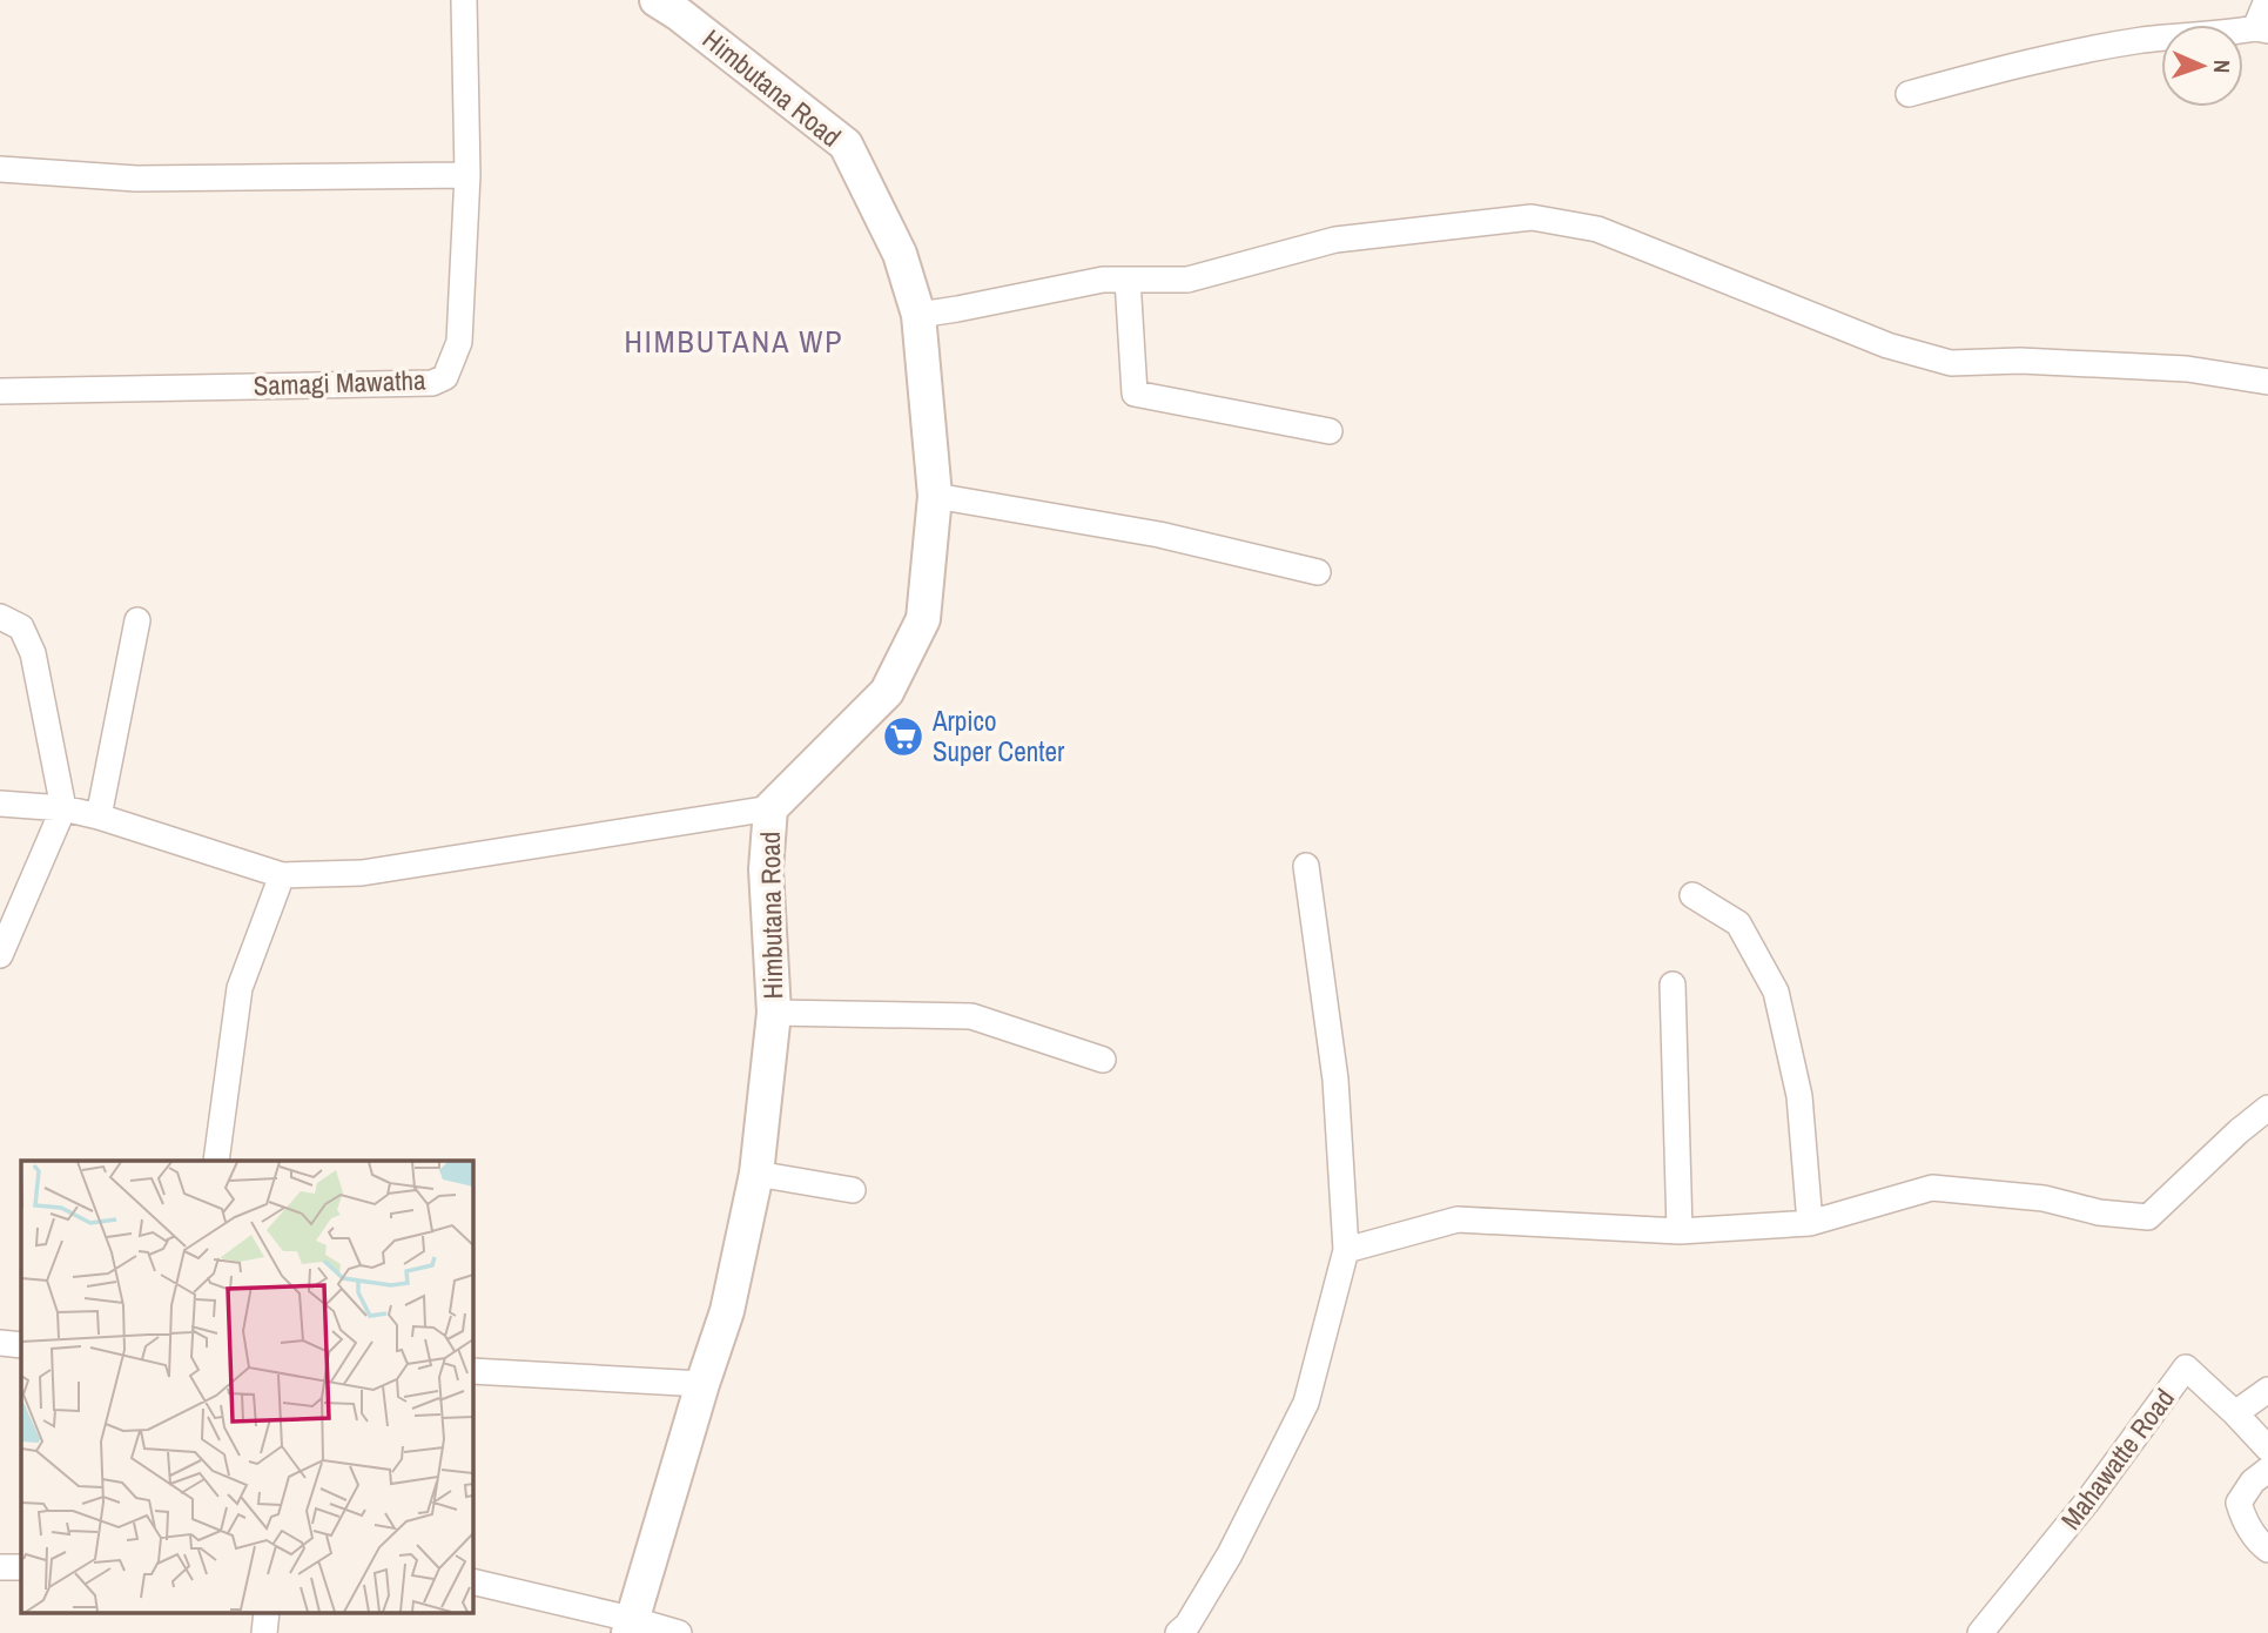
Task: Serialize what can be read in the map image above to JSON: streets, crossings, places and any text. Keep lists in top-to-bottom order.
{
  "streets": {
    "street": ["Himbutana Road", "Samagi Mawatha", "Mahawatte Road"]
  },
  "districts": ["HIMBUTANA WP"],
  "places": {
    "supermarket": ["Arpico Super Center"]
  },
  "north": "right"
}
